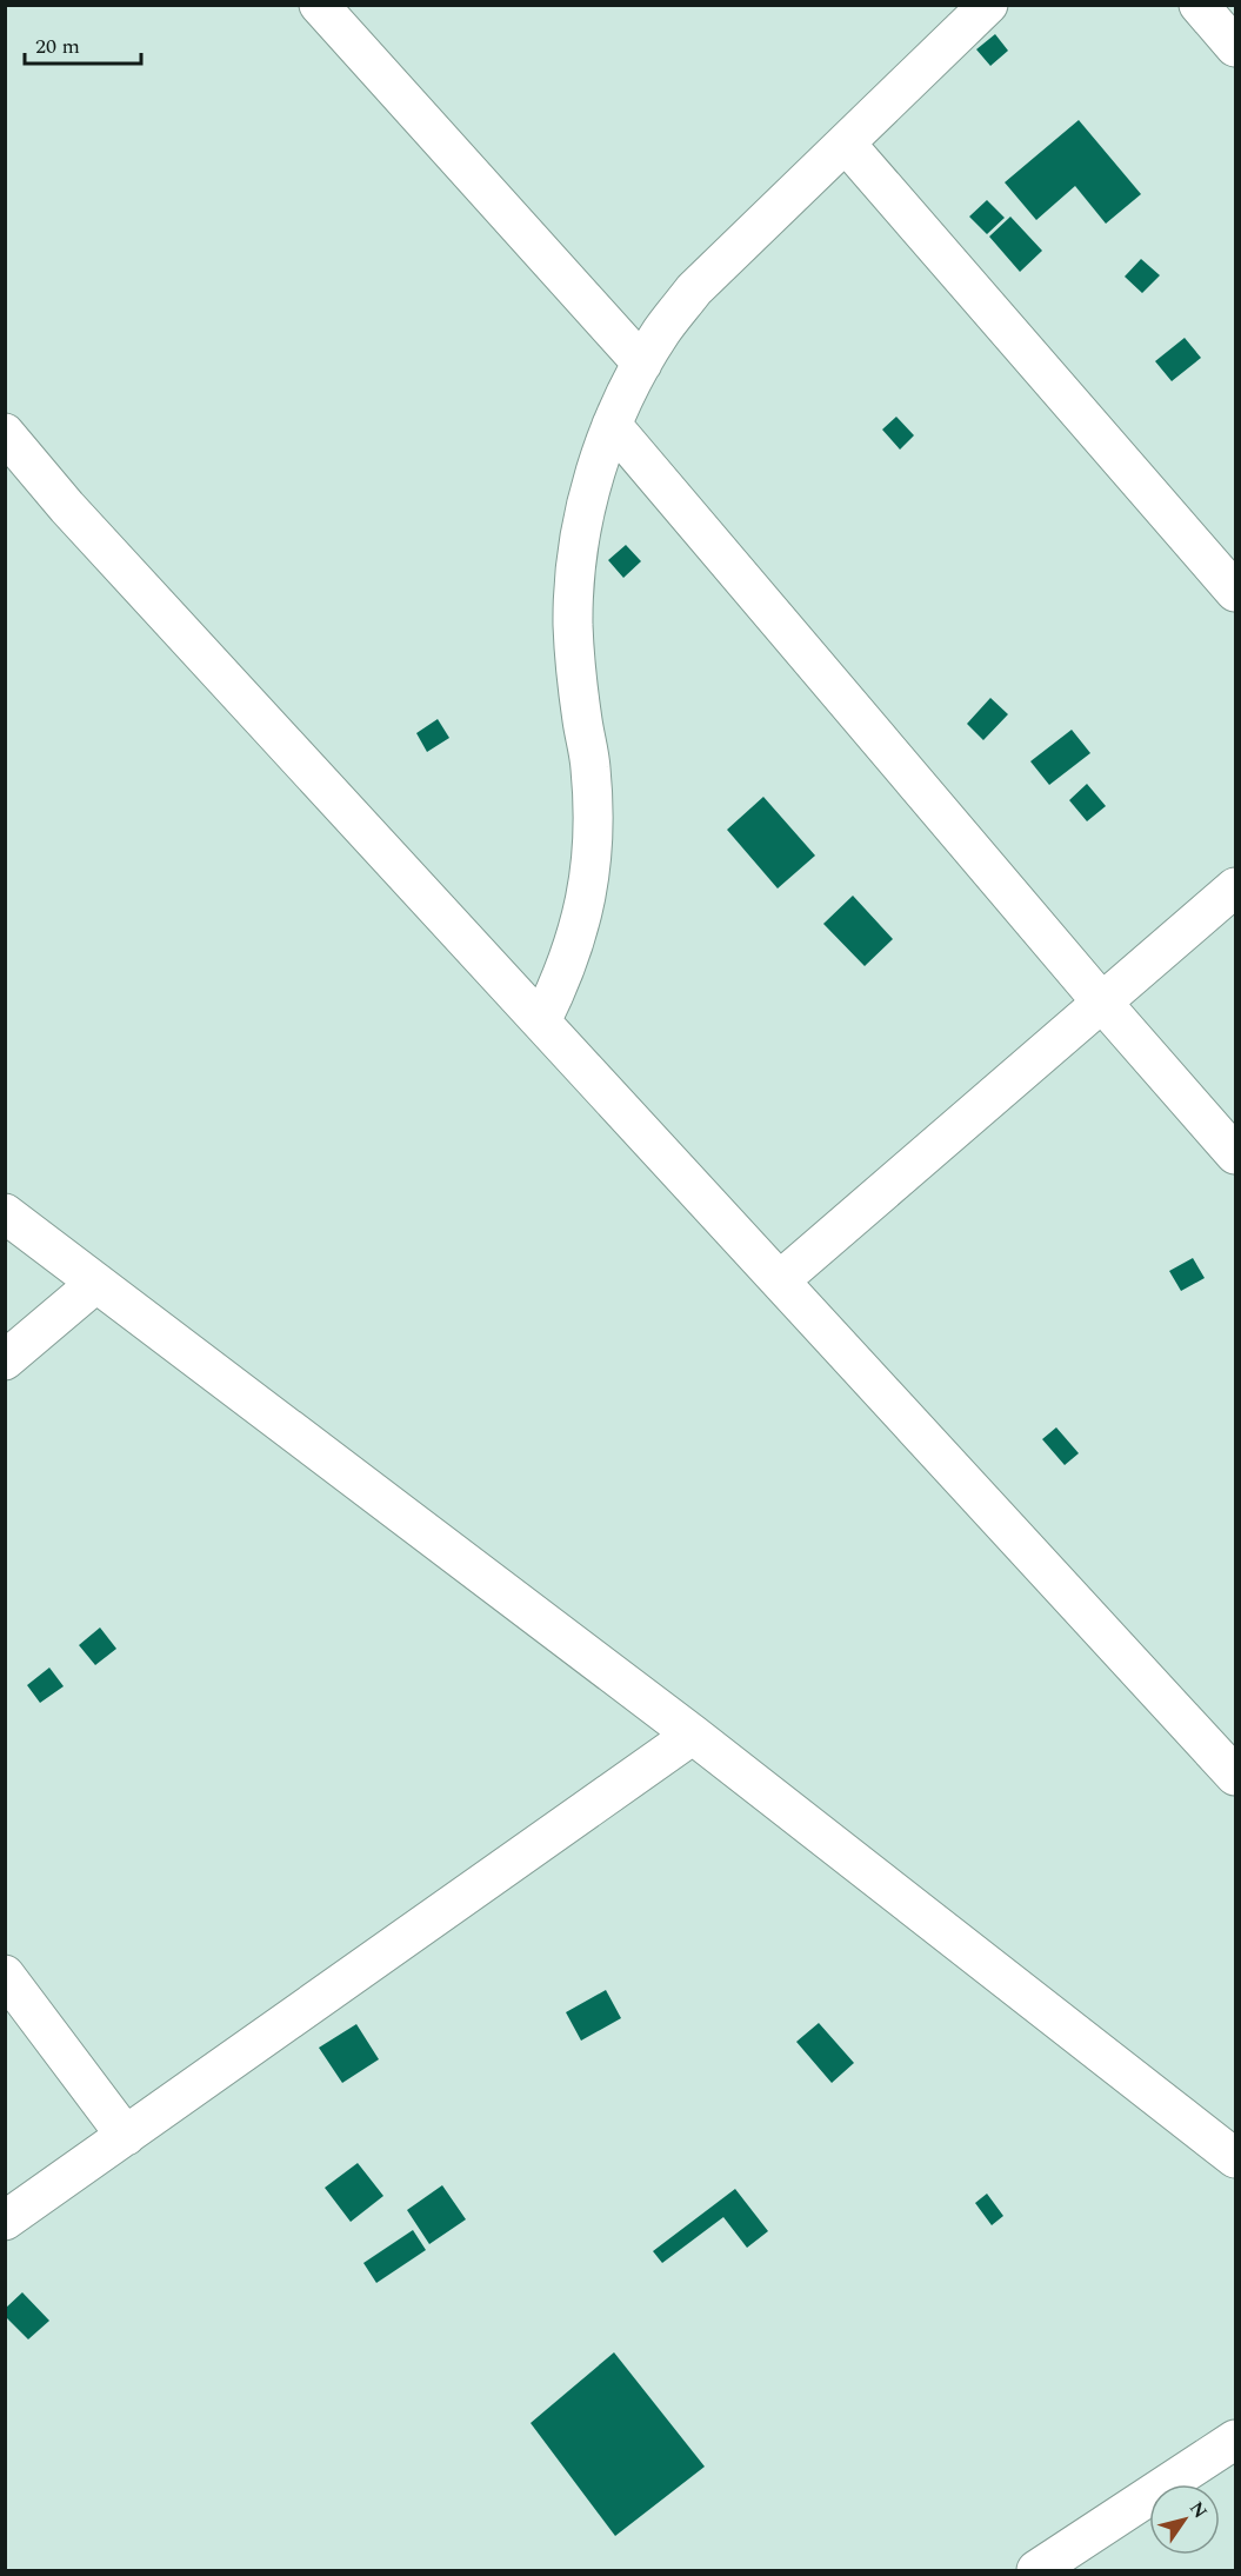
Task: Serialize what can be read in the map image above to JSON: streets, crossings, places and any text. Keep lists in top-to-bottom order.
{
  "scale_bar": "20 m",
  "north": "top right"
}
